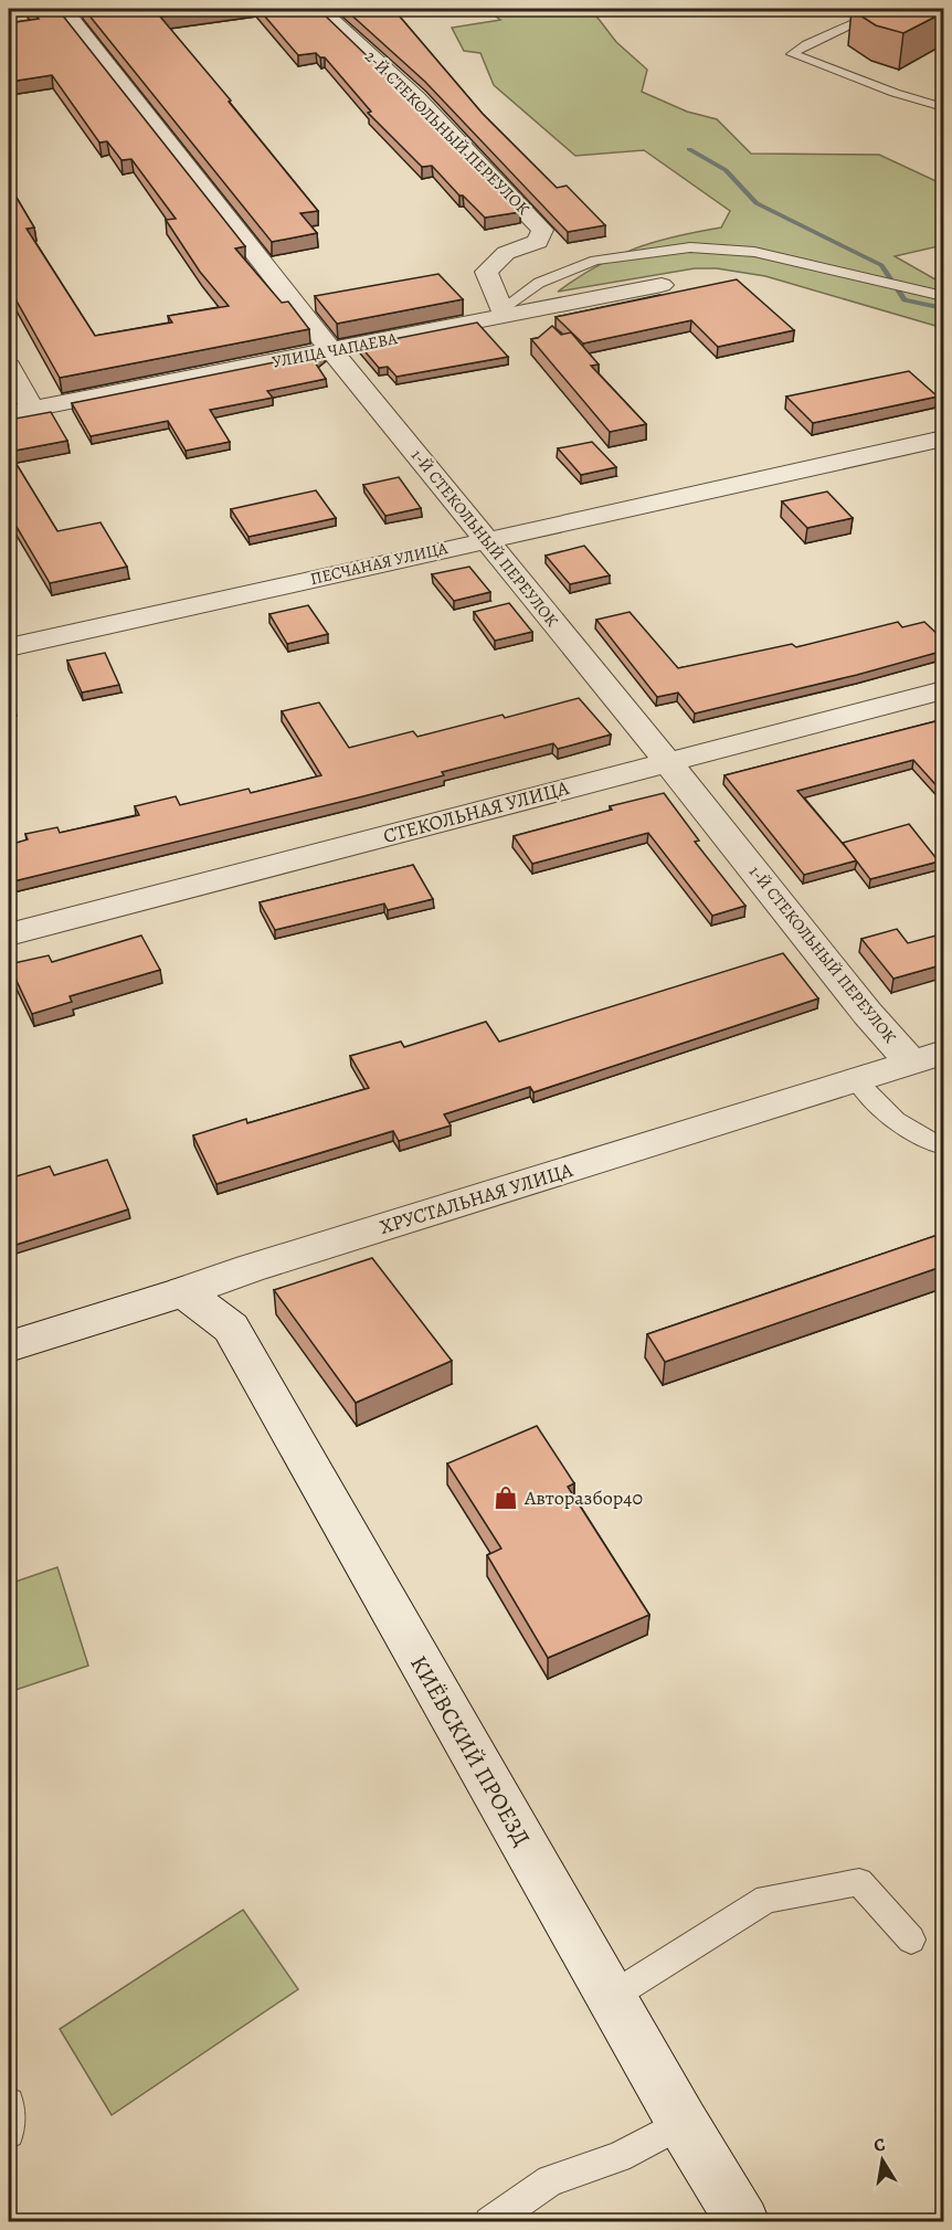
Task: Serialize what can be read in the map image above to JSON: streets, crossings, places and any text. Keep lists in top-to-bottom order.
{
  "streets": {
    "street": [
      "2-Й СТЕКОЛЬНЫЙ ПЕРЕУЛОК",
      "УЛИЦА ЧАПАЕВА",
      "1-Й СТЕКОЛЬНЫЙ ПЕРЕУЛОК",
      "ПЕСЧАНАЯ УЛИЦА",
      "СТЕКОЛЬНАЯ УЛИЦА",
      "ХРУСТАЛЬНАЯ УЛИЦА",
      "КИЁВСКИЙ ПРОЕЗД"
    ]
  },
  "crossings": [
    ["2-Й СТЕКОЛЬНЫЙ ПЕРЕУЛОК", "УЛИЦА ЧАПАЕВА"],
    ["УЛИЦА ЧАПАЕВА", "1-Й СТЕКОЛЬНЫЙ ПЕРЕУЛОК"],
    ["1-Й СТЕКОЛЬНЫЙ ПЕРЕУЛОК", "ПЕСЧАНАЯ УЛИЦА"],
    ["1-Й СТЕКОЛЬНЫЙ ПЕРЕУЛОК", "СТЕКОЛЬНАЯ УЛИЦА"],
    ["1-Й СТЕКОЛЬНЫЙ ПЕРЕУЛОК", "ХРУСТАЛЬНАЯ УЛИЦА"],
    ["ХРУСТАЛЬНАЯ УЛИЦА", "КИЁВСКИЙ ПРОЕЗД"]
  ],
  "places": {
    "shop": ["Авторазбор40"]
  },
  "north": "top"
}
